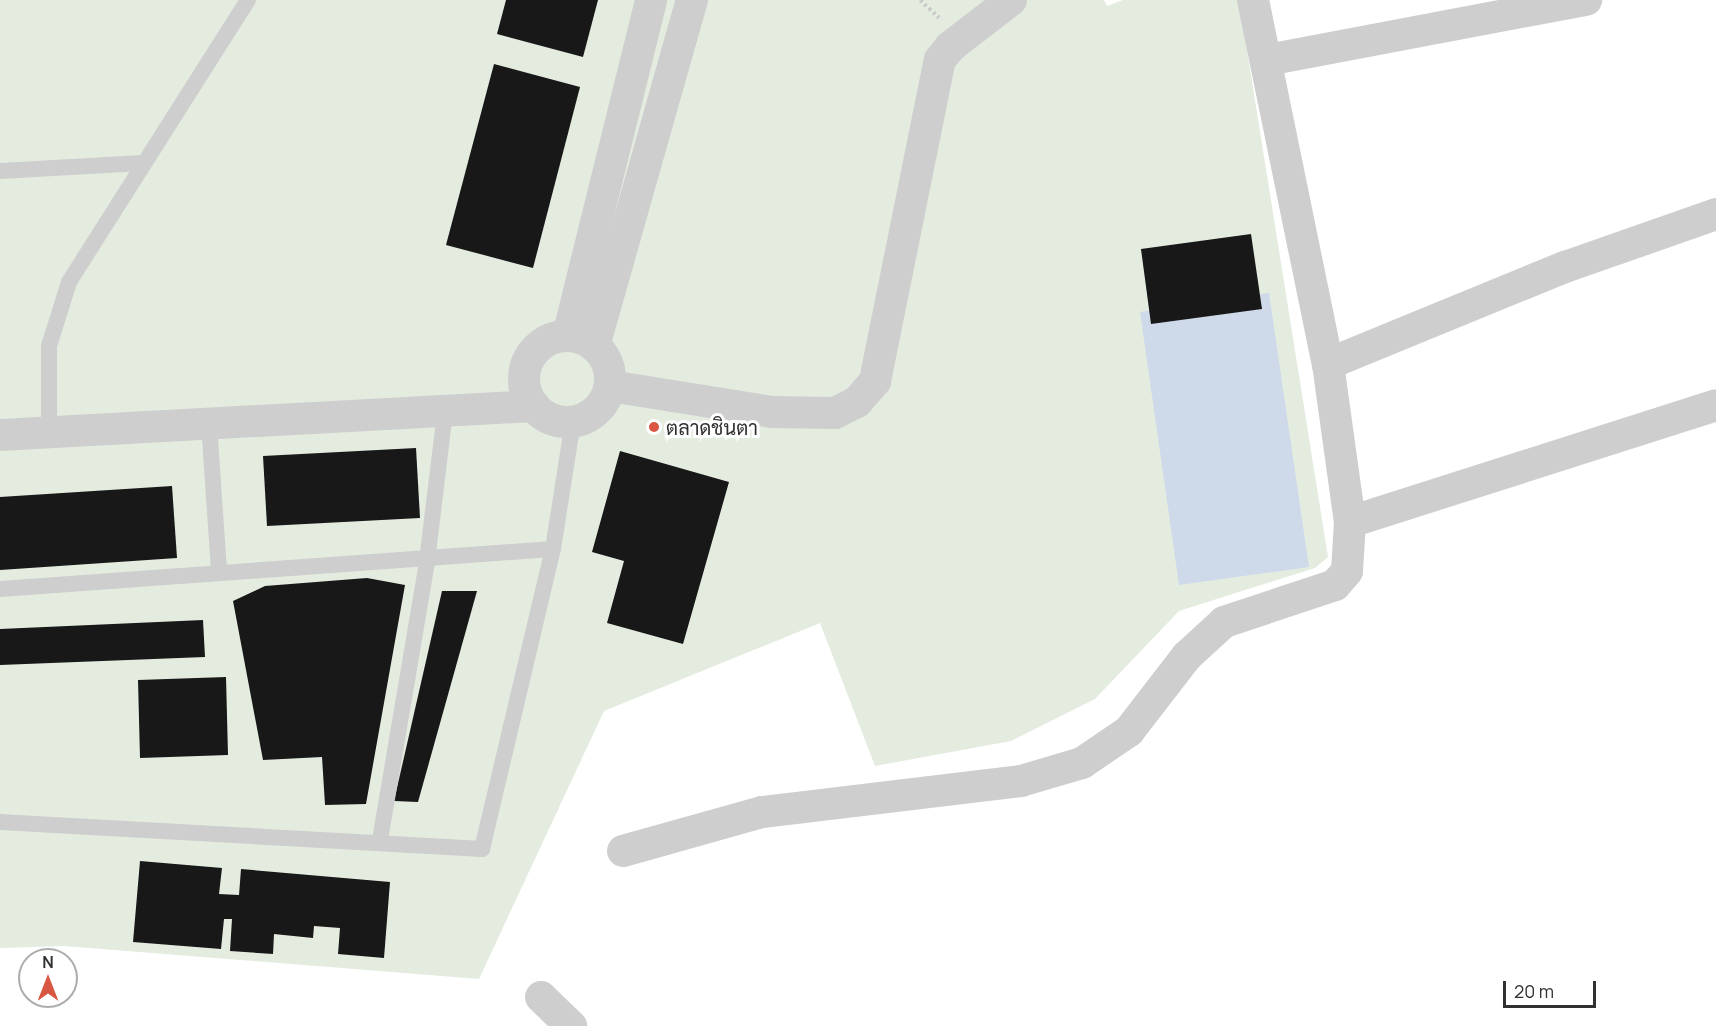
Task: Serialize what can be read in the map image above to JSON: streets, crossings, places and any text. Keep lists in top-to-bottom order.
{
  "places": ["ตลาดชินตา"],
  "scale_bar": "20 m",
  "north": "top"
}
